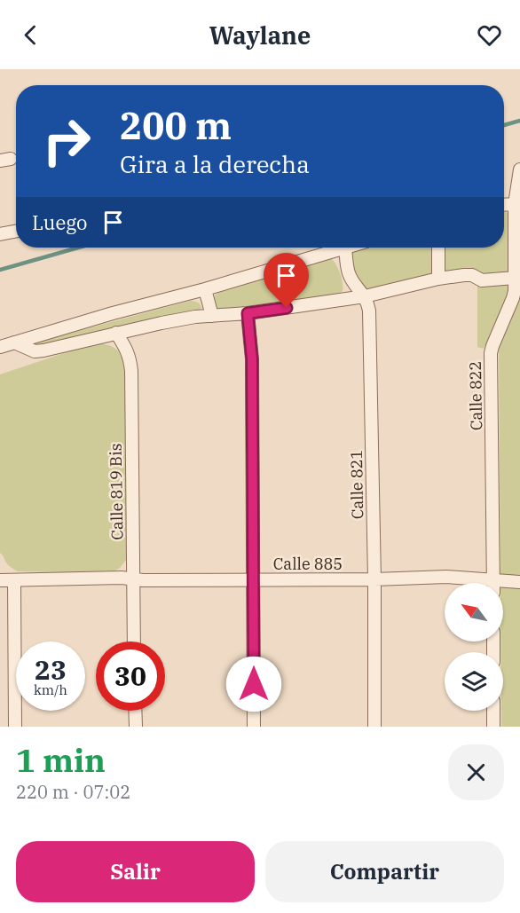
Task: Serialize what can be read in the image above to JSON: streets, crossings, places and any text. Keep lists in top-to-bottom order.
{
  "streets": {
    "street": [
      "Calle 822",
      "Calle 821",
      "Calle 819 Bis",
      "Calle 885"
    ]
  },
  "crossings": [
    ["Calle 821", "Calle 885"],
    ["Calle 819 Bis", "Calle 885"]
  ],
  "north": "top left",
  "page": {
    "header": "Waylane",
    "turn": ["200 m", "Gira a la derecha"],
    "then": "Luego",
    "speed": "23 km/h",
    "limit": "30",
    "heading": ["1 min", "220 m · 07:02"],
    "buttons": ["Salir", "Compartir"]
  }
}
